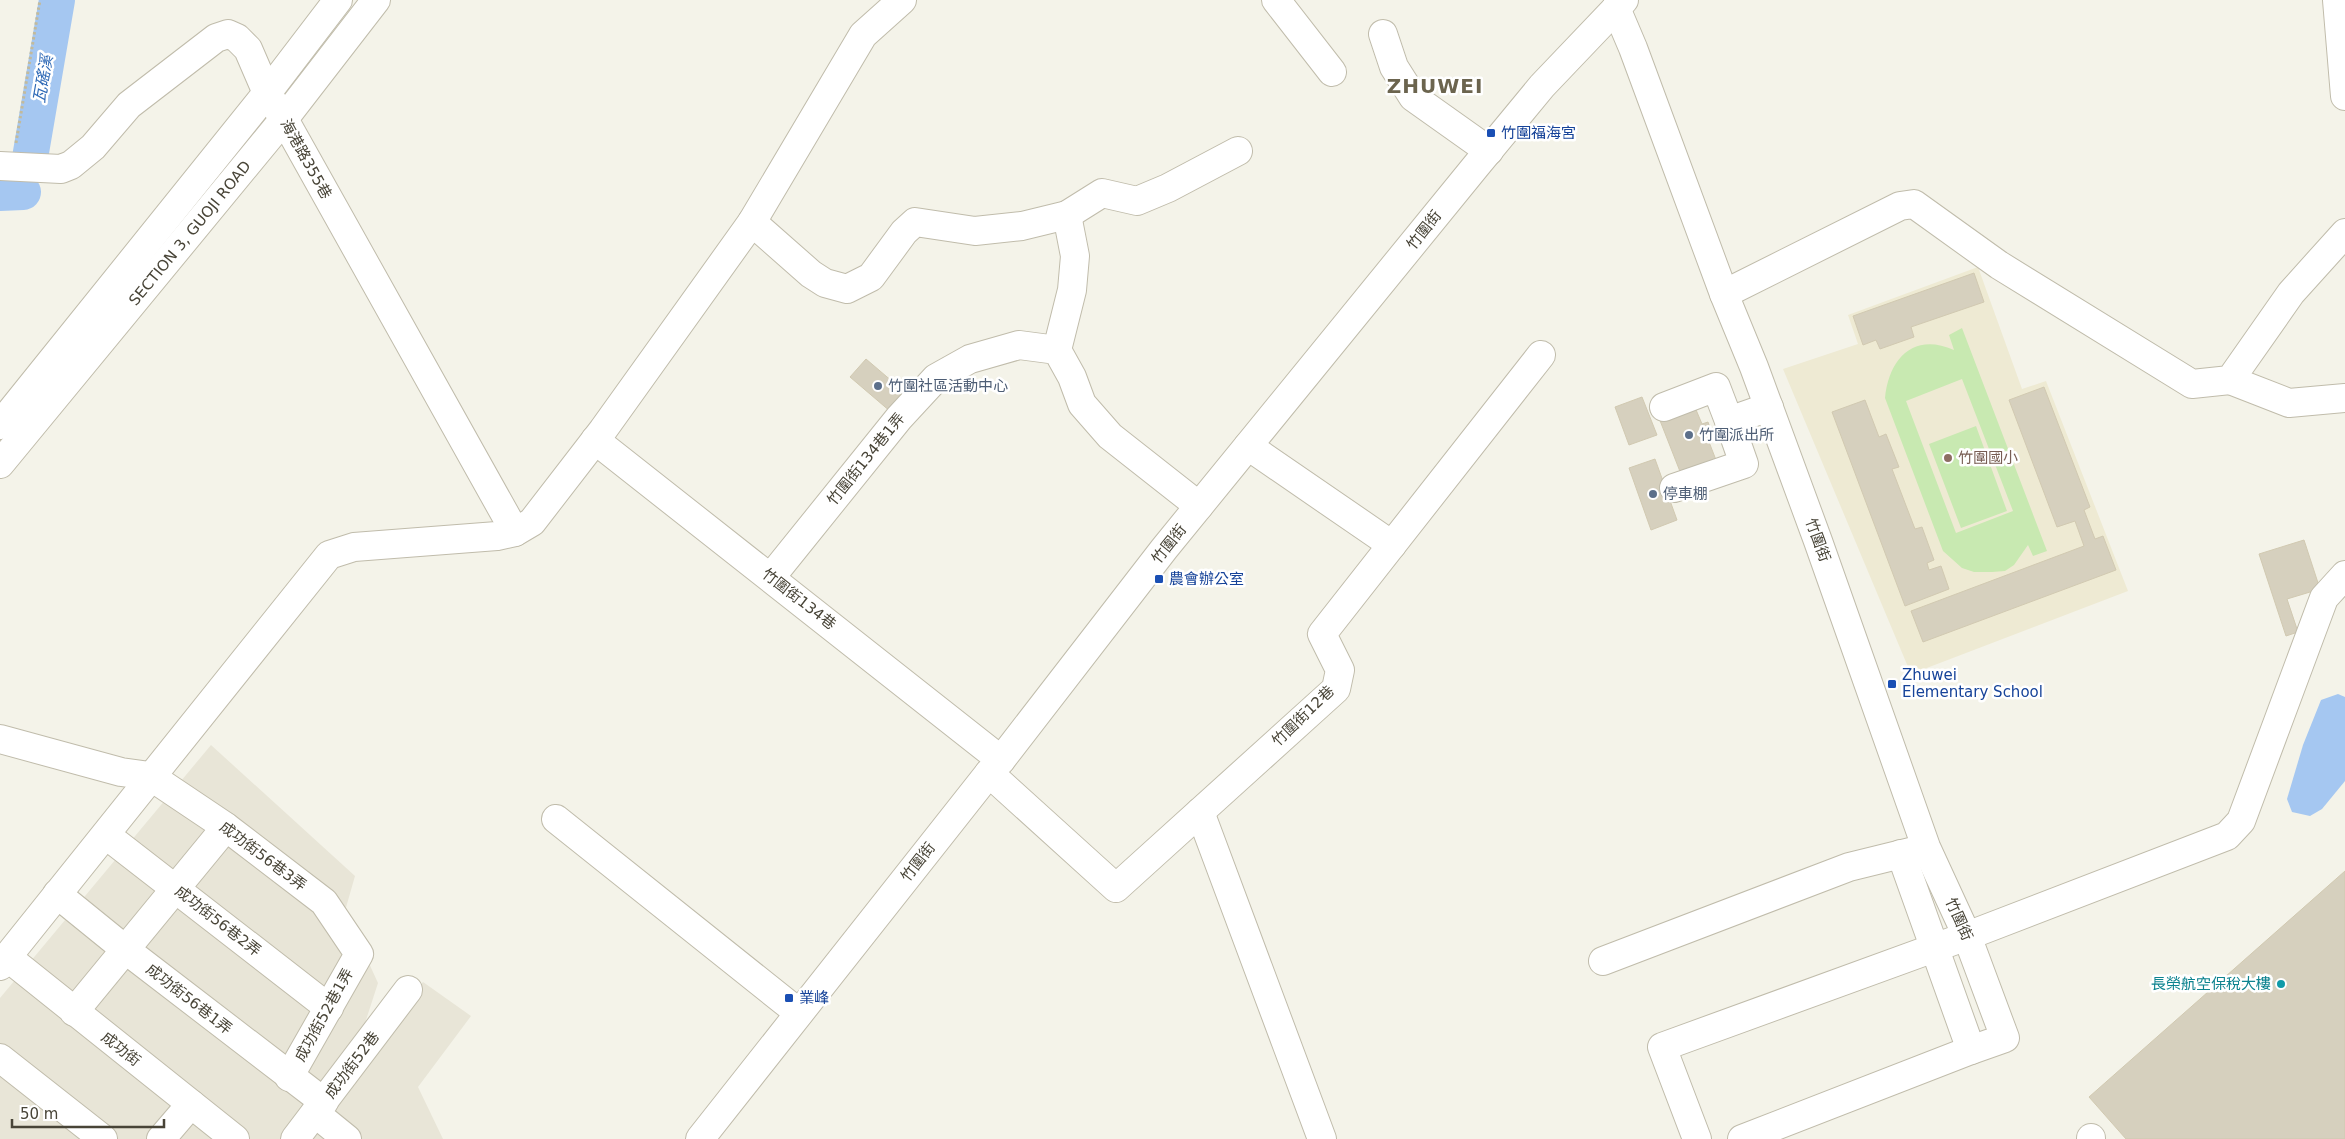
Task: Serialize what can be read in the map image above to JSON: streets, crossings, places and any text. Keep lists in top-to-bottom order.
{
  "streets": {
    "street": [
      "海港路355巷",
      "竹圍街",
      "SECTION 3, GUOJI ROAD",
      "竹圍街134巷1弄",
      "竹圍街134巷",
      "竹圍街12巷",
      "成功街56巷3弄",
      "成功街56巷2弄",
      "成功街56巷1弄",
      "成功街52巷1弄",
      "成功街",
      "成功街52巷"
    ]
  },
  "crossings": [
    ["海港路355巷", "SECTION 3, GUOJI ROAD"],
    ["竹圍街", "竹圍街134巷"],
    ["竹圍街", "竹圍街12巷"],
    ["竹圍街134巷1弄", "竹圍街134巷"],
    ["竹圍街134巷", "竹圍街12巷"],
    ["成功街56巷3弄", "成功街52巷1弄"],
    ["成功街56巷2弄", "成功街52巷1弄"],
    ["成功街56巷1弄", "成功街52巷1弄"],
    ["成功街56巷1弄", "成功街52巷"]
  ],
  "districts": ["ZHUWEI"],
  "water": ["瓦磘溪"],
  "places": {
    "transit": [
      "竹圍福海宮",
      "農會辦公室",
      "Zhuwei Elementary School",
      "業峰"
    ],
    "other": [
      "竹圍社區活動中心",
      "竹圍派出所",
      "竹圍國小",
      "停車棚",
      "長榮航空保稅大樓"
    ]
  },
  "scale_bar": "50 m"
}
